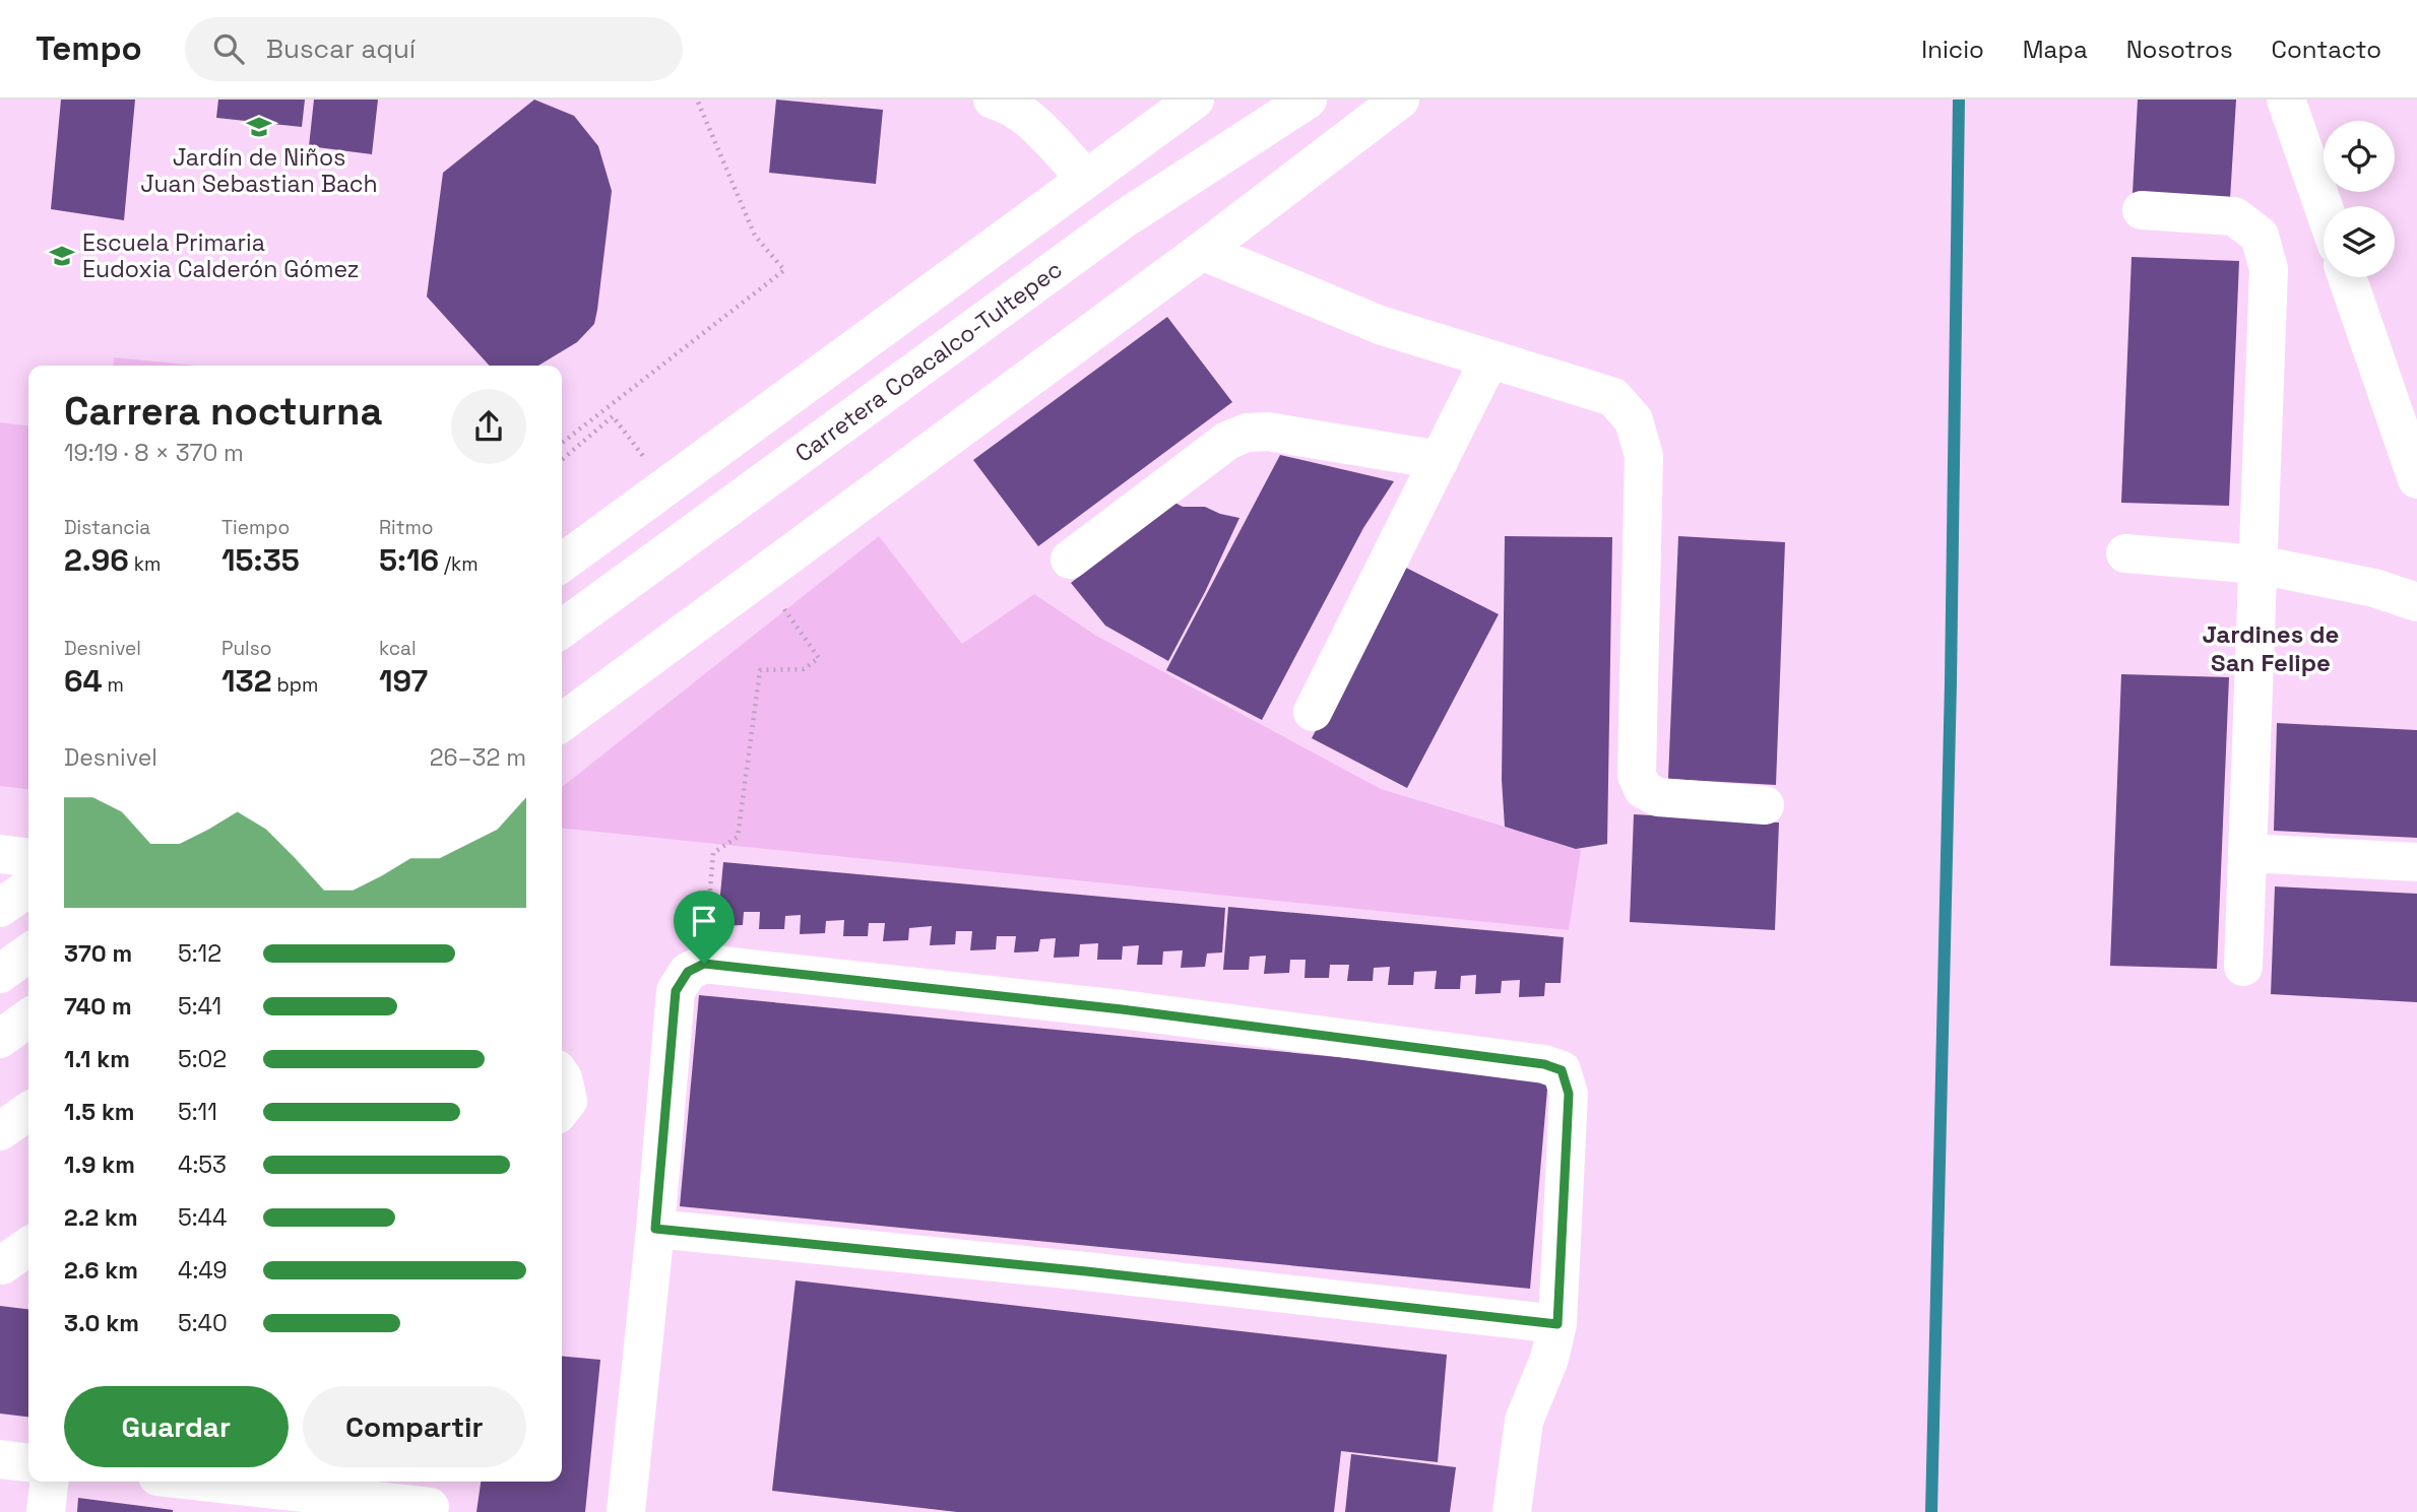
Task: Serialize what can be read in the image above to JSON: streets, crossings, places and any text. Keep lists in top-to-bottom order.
{
  "streets": {
    "street": ["Carretera Coacalco-Tultepec"]
  },
  "districts": ["Jardines de San Felipe"],
  "places": {
    "school or university": ["Jardín de Niños Juan Sebastian Bach", "Escuela Primaria Eudoxia Calderón Gómez"]
  },
  "page": {
    "header": "Tempo",
    "search": "Buscar aquí",
    "nav": [
      "Inicio",
      "Mapa",
      "Nosotros",
      "Contacto"
    ],
    "heading": ["Carrera nocturna", "19:19 · 8 × 370 m"],
    "stats": [
      ["Distancia", "2.96 km"],
      ["Tiempo", "15:35"],
      ["Ritmo", "5:16 /km"],
      ["Desnivel", "64 m"],
      ["Pulso", "132 bpm"],
      ["kcal", "197"]
    ],
    "chart": ["Desnivel", "26–32 m"],
    "list": [
      {
        "name": "370 m",
        "note": "5:12"
      },
      {
        "name": "740 m",
        "note": "5:41"
      },
      {
        "name": "1.1 km",
        "note": "5:02"
      },
      {
        "name": "1.5 km",
        "note": "5:11"
      },
      {
        "name": "1.9 km",
        "note": "4:53"
      },
      {
        "name": "2.2 km",
        "note": "5:44"
      },
      {
        "name": "2.6 km",
        "note": "4:49"
      },
      {
        "name": "3.0 km",
        "note": "5:40"
      }
    ],
    "buttons": ["Guardar", "Compartir"]
  }
}
